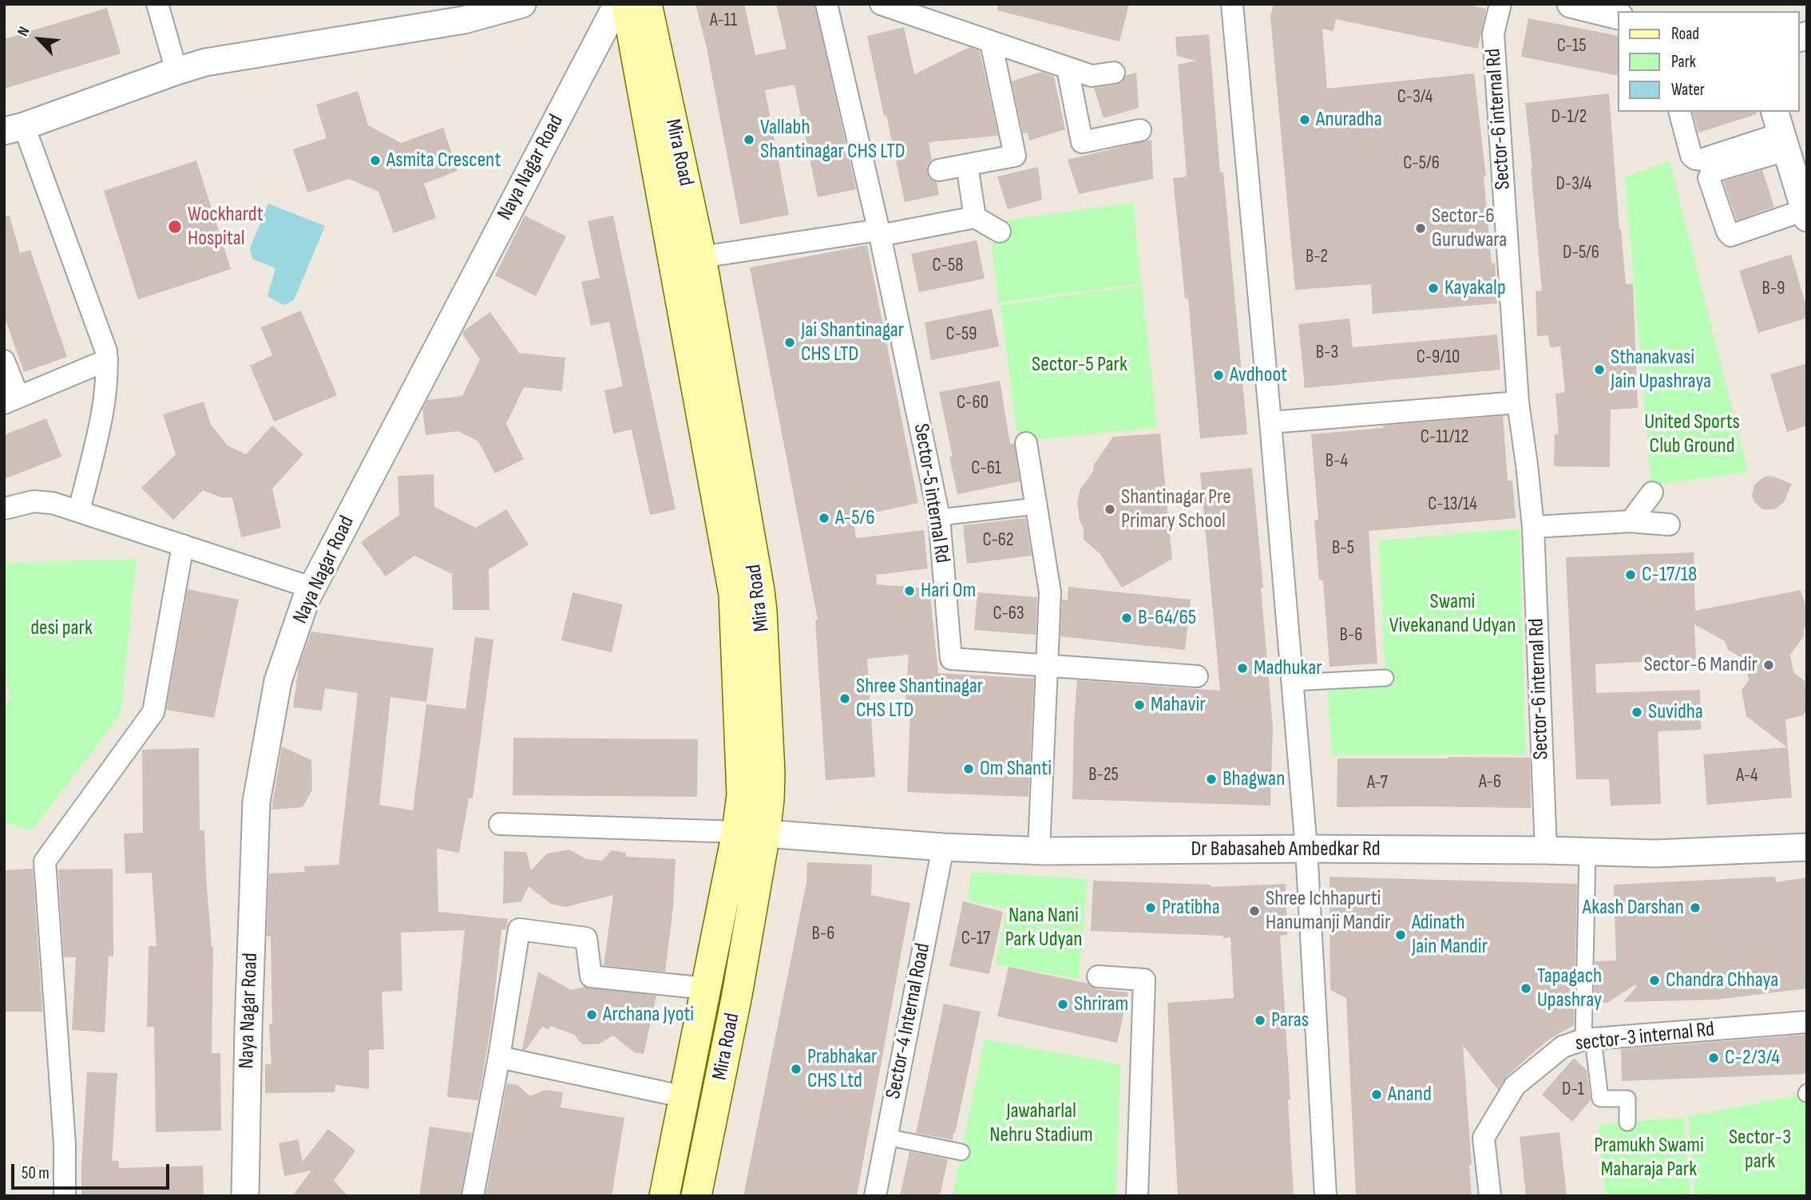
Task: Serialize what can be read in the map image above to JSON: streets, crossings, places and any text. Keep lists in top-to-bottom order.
{
  "streets": {
    "main road": ["Mira Road"],
    "street": [
      "Sector-6 internal Rd",
      "Naya Nagar Road",
      "Sector-5 internal Rd",
      "Dr Babasaheb Ambedkar Rd",
      "Sector-4 Internal Road",
      "sector-3 internal Rd"
    ]
  },
  "crossings": [
    ["Sector-6 internal Rd", "Dr Babasaheb Ambedkar Rd"],
    ["Mira Road", "Naya Nagar Road"],
    ["Mira Road", "Dr Babasaheb Ambedkar Rd"],
    ["Dr Babasaheb Ambedkar Rd", "Sector-4 Internal Road"]
  ],
  "parks": [
    "Sector-5 Park",
    "United Sports Club Ground",
    "Swami Vivekanand Udyan",
    "desi park",
    "Nana Nani Park Udyan",
    "Jawaharlal Nehru Stadium",
    "Sector-3 park",
    "Pramukh Swami Maharaja Park"
  ],
  "places": [
    "Anuradha",
    "Vallabh Shantinagar CHS LTD",
    "Asmita Crescent",
    "Wockhardt Hospital",
    "Sector-6 Gurudwara",
    "Kayakalp",
    "Jai Shantinagar CHS LTD",
    "Sthanakvasi Jain Upashraya",
    "Avdhoot",
    "Shantinagar Pre Primary School",
    "A-5/6",
    "C-17/18",
    "Hari Om",
    "B-64/65",
    "Sector-6 Mandir",
    "Madhukar",
    "Shree Shantinagar CHS LTD",
    "Mahavir",
    "Suvidha",
    "Om Shanti",
    "Bhagwan",
    "Pratibha",
    "Akash Darshan",
    "Shree Ichhapurti Hanumanji Mandir",
    "Adinath Jain Mandir",
    "Chandra Chhaya",
    "Tapagach Upashray",
    "Shriram",
    "Archana Jyoti",
    "Paras",
    "C-2/3/4",
    "Prabhakar CHS Ltd",
    "Anand"
  ],
  "house_numbers": [
    "A-11",
    "C-15",
    "C-3/4",
    "D-1/2",
    "C-5/6",
    "D-3/4",
    "D-5/6",
    "B-2",
    "C-58",
    "B-9",
    "C-59",
    "B-3",
    "C-9/10",
    "C-60",
    "C-11/12",
    "B-4",
    "C-61",
    "C-13/14",
    "C-62",
    "B-5",
    "C-63",
    "B-6",
    "B-25",
    "A-4",
    "A-6",
    "A-7",
    "B-6",
    "C-17",
    "D-1"
  ],
  "legend": ["Road", "Park", "Water"],
  "scale_bar": "50 m",
  "north": "top left"
}
